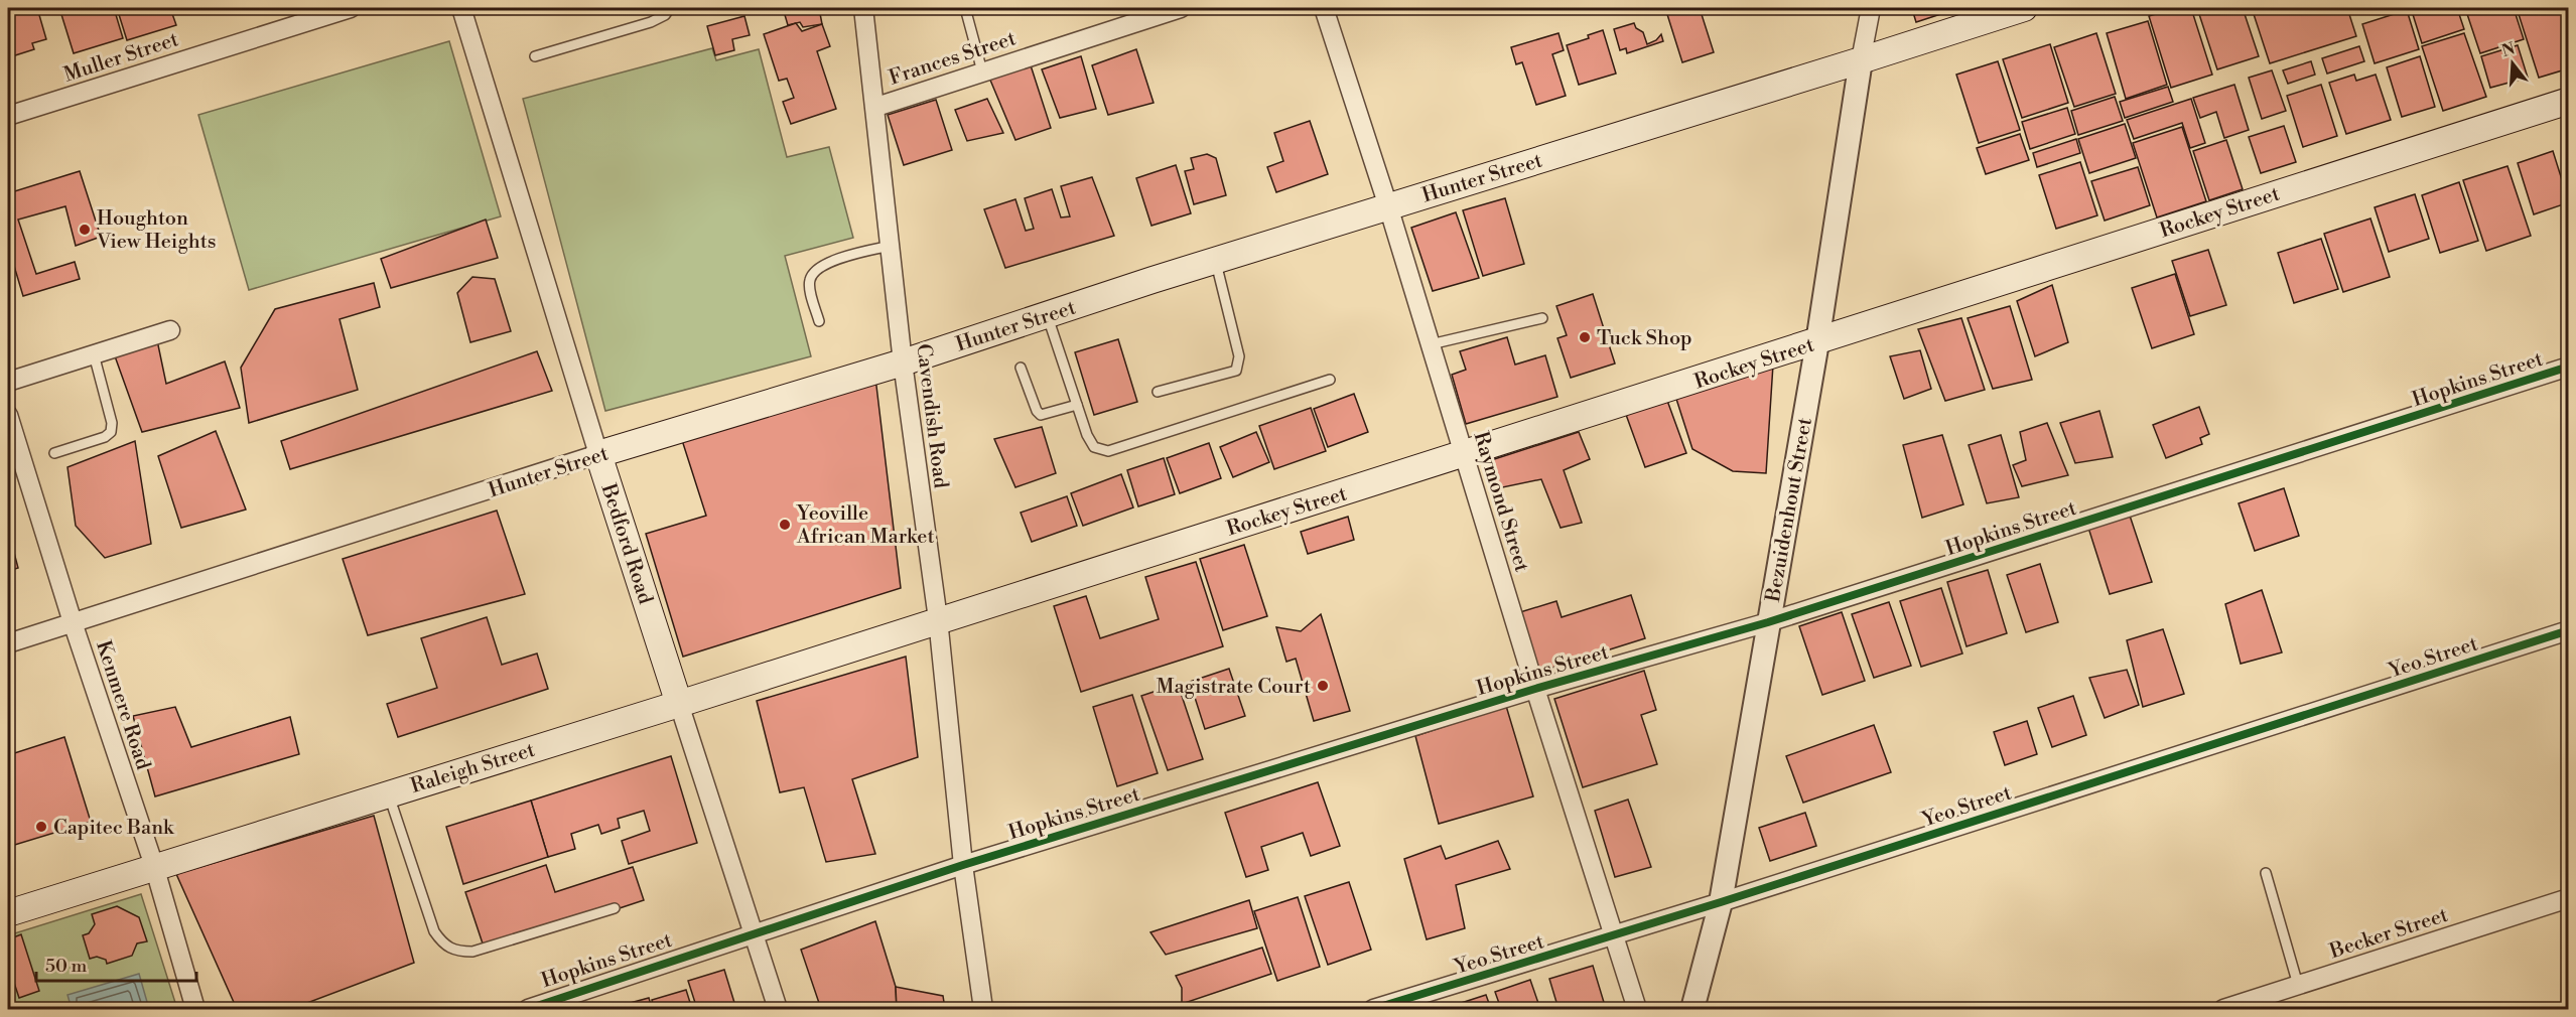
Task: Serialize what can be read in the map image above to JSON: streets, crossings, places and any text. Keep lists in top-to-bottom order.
{
  "streets": {
    "main road": [
      "Hunter Street",
      "Rockey Street",
      "Bedford Road",
      "Raleigh Street"
    ],
    "street": [
      "Muller Street",
      "Frances Street",
      "Hopkins Street",
      "Cavendish Road",
      "Raymond Street",
      "Bezuidenhout Street",
      "Yeo Street",
      "Kenmere Road",
      "Becker Street"
    ]
  },
  "crossings": [
    ["Frances Street", "Cavendish Road"],
    ["Hunter Street", "Cavendish Road"],
    ["Hunter Street", "Raymond Street"],
    ["Hunter Street", "Bezuidenhout Street"],
    ["Hunter Street", "Bedford Road"],
    ["Hunter Street", "Kenmere Road"],
    ["Rockey Street", "Cavendish Road"],
    ["Rockey Street", "Raymond Street"],
    ["Rockey Street", "Bezuidenhout Street"],
    ["Rockey Street", "Raleigh Street"],
    ["Hopkins Street", "Cavendish Road"],
    ["Hopkins Street", "Raymond Street"],
    ["Hopkins Street", "Bezuidenhout Street"],
    ["Hopkins Street", "Bedford Road"],
    ["Cavendish Road", "Raleigh Street"],
    ["Raymond Street", "Yeo Street"],
    ["Bezuidenhout Street", "Yeo Street"],
    ["Bedford Road", "Raleigh Street"],
    ["Kenmere Road", "Raleigh Street"]
  ],
  "places": [
    "Houghton View Heights",
    "Tuck Shop",
    "Yeoville African Market",
    "Magistrate Court",
    "Capitec Bank"
  ],
  "scale_bar": "50 m",
  "north": "top"
}
